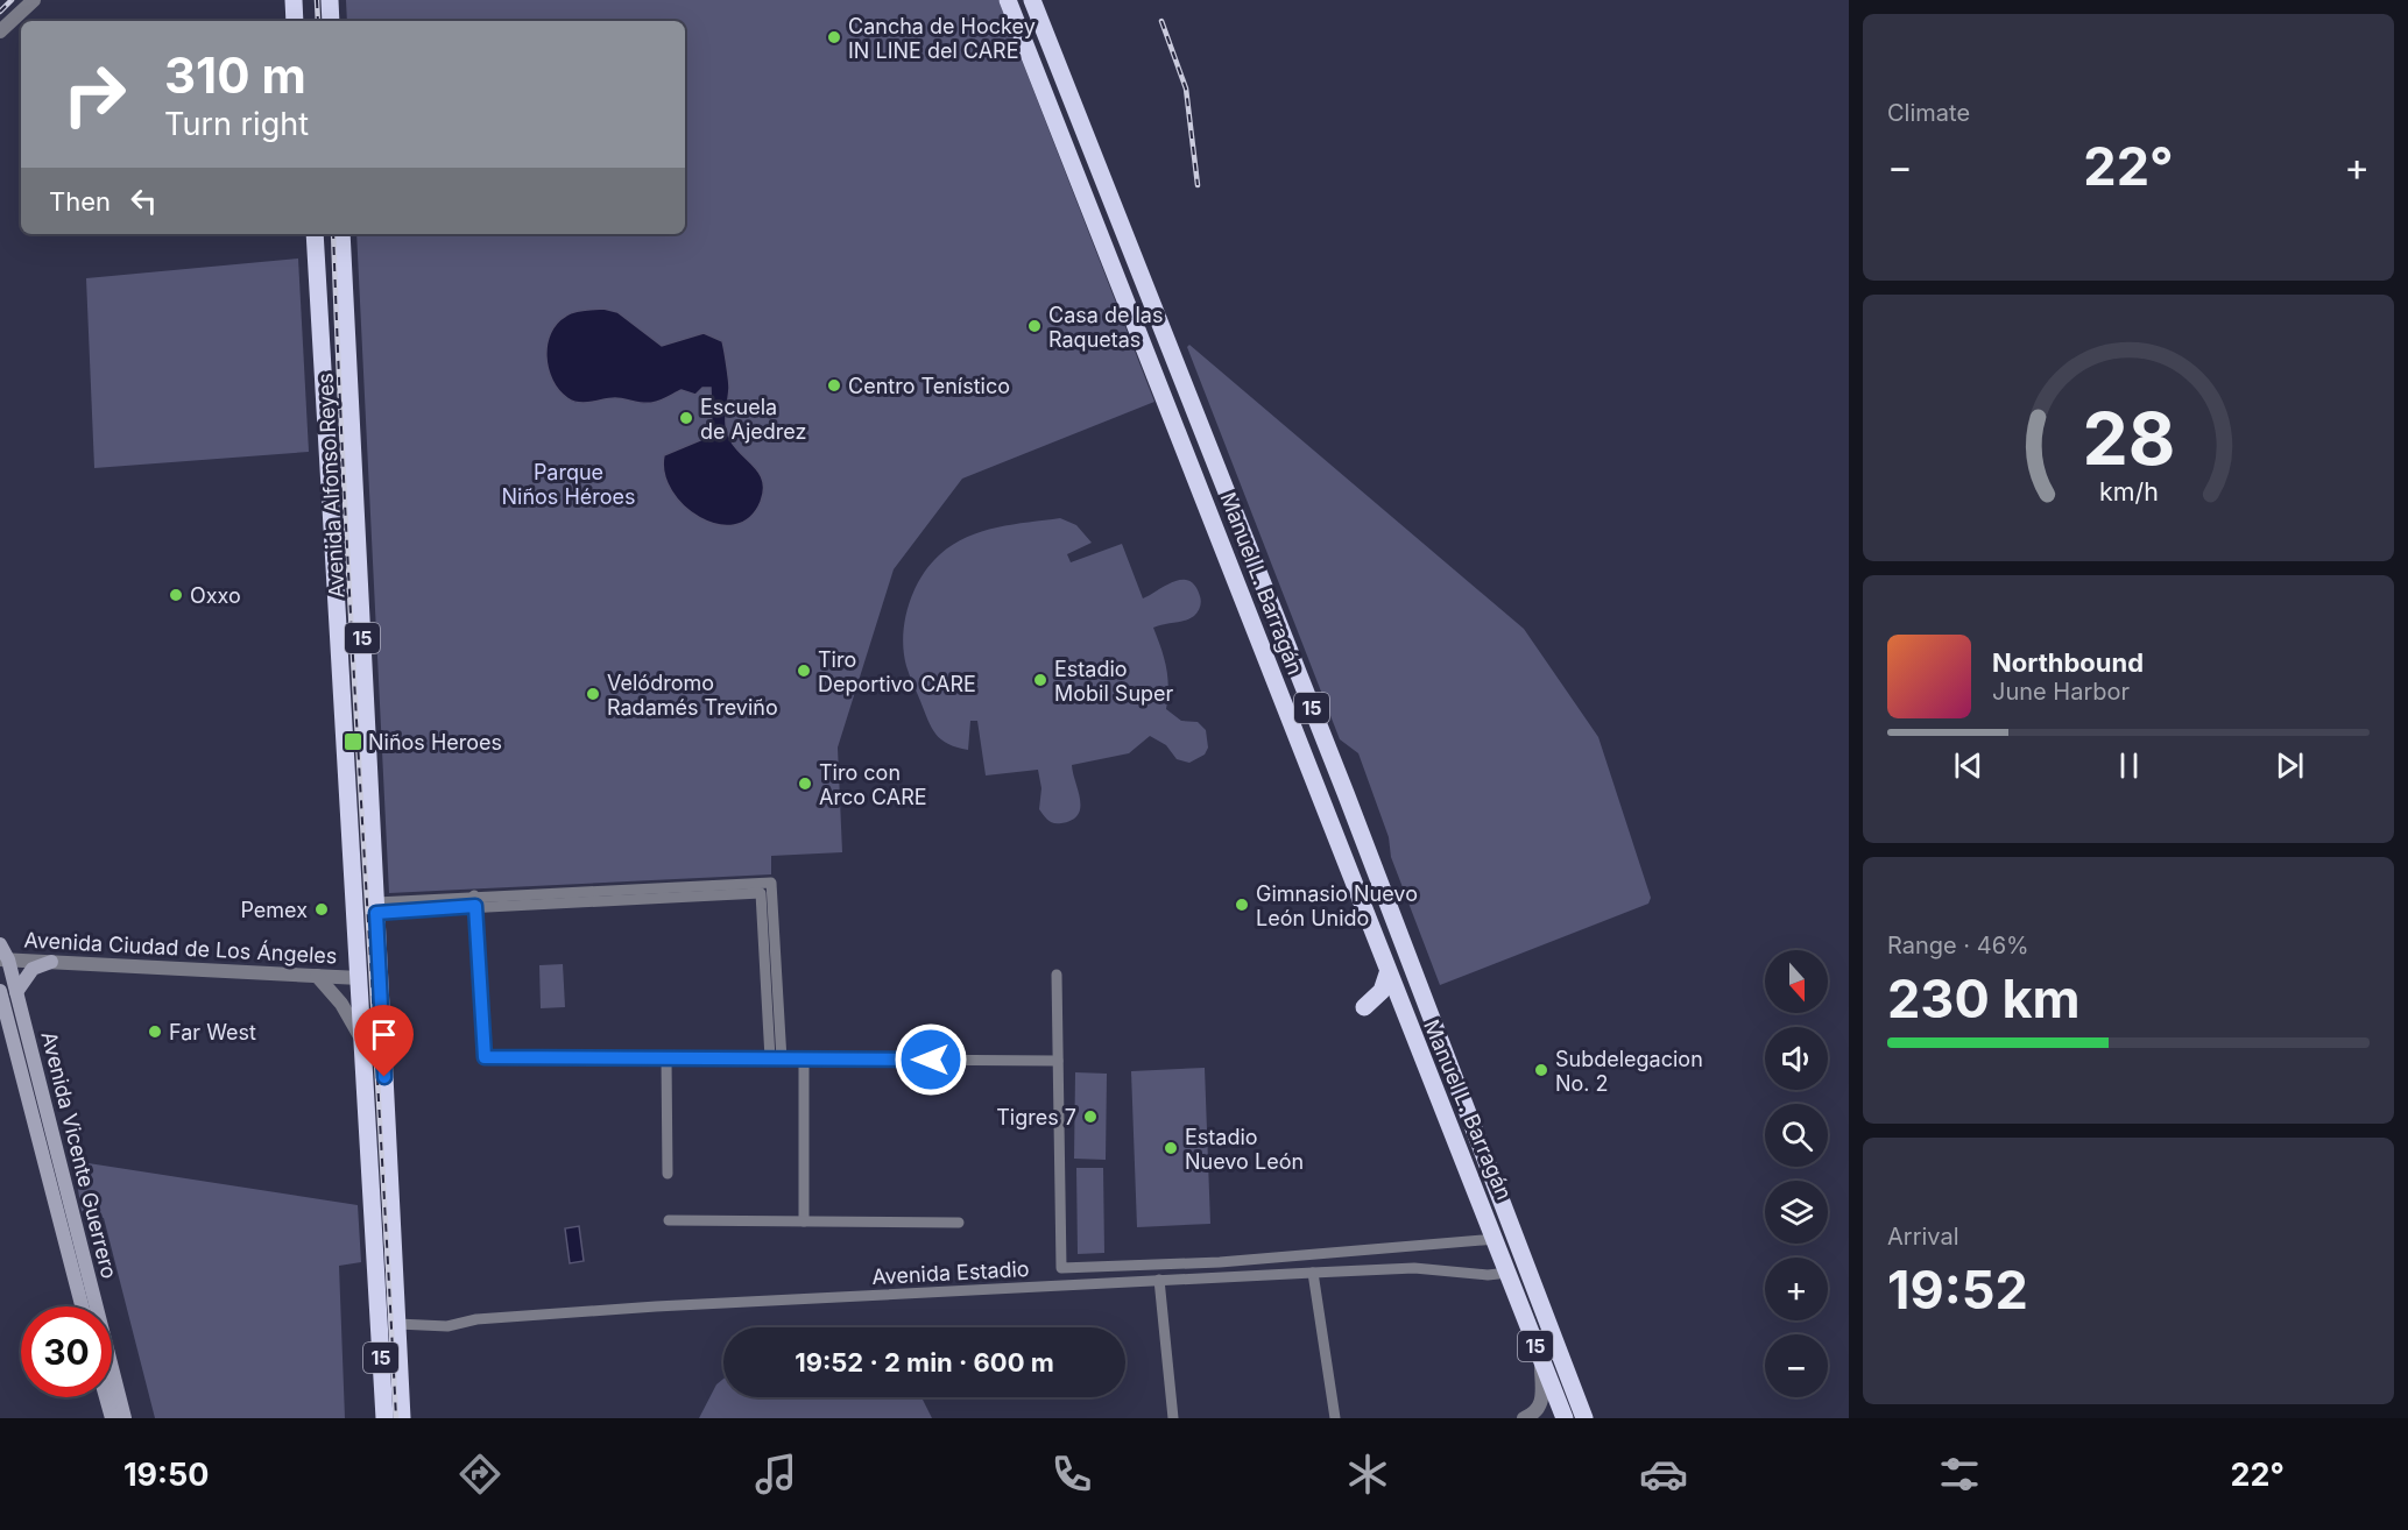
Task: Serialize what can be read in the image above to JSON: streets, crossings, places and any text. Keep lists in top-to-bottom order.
{
  "streets": {
    "highway": ["Avenida Alfonso Reyes", "Manuel L. Barragán", "15"],
    "main road": ["Avenida Vicente Guerrero"],
    "street": ["Avenida Ciudad de Los Ángeles", "Avenida Estadio"]
  },
  "crossings": [
    ["Avenida Alfonso Reyes", "15"],
    ["Avenida Alfonso Reyes", "Avenida Ciudad de Los Ángeles"],
    ["Avenida Alfonso Reyes", "Avenida Estadio"],
    ["Manuel L. Barragán", "Avenida Estadio"],
    ["15", "Avenida Estadio"],
    ["Avenida Ciudad de Los Ángeles", "Avenida Vicente Guerrero"]
  ],
  "parks": ["Parque Niños Héroes"],
  "places": {
    "other": [
      "Cancha de Hockey IN LINE del CARE",
      "Casa de las Raquetas",
      "Centro Tenístico",
      "Escuela de Ajedrez",
      "Oxxo",
      "Tiro Deportivo CARE",
      "Estadio Mobil Super",
      "Velódromo Radamés Treviño",
      "Tiro con Arco CARE",
      "Gimnasio Nuevo León Unido",
      "Pemex",
      "Far West",
      "Subdelegacion No. 2",
      "Tigres 7",
      "Estadio Nuevo León"
    ],
    "transit": ["Niños Heroes"]
  },
  "north": "bottom",
  "page": {
    "tile": [
      "Climate",
      ["Range · 46%", "230 km"],
      ["Arrival", "19:52"]
    ],
    "turn": ["310 m", "Turn right"],
    "heat": ["−", "22°", "+"],
    "then": "Then",
    "song": ["Northbound", "June Harbor"],
    "map_buttons": ["+", "−"],
    "limit": "30",
    "trip": "19:52 · 2 min · 600 m",
    "tabs": ["19:50", "22°"],
    "gauge": ["28", "km/h"]
  }
}
